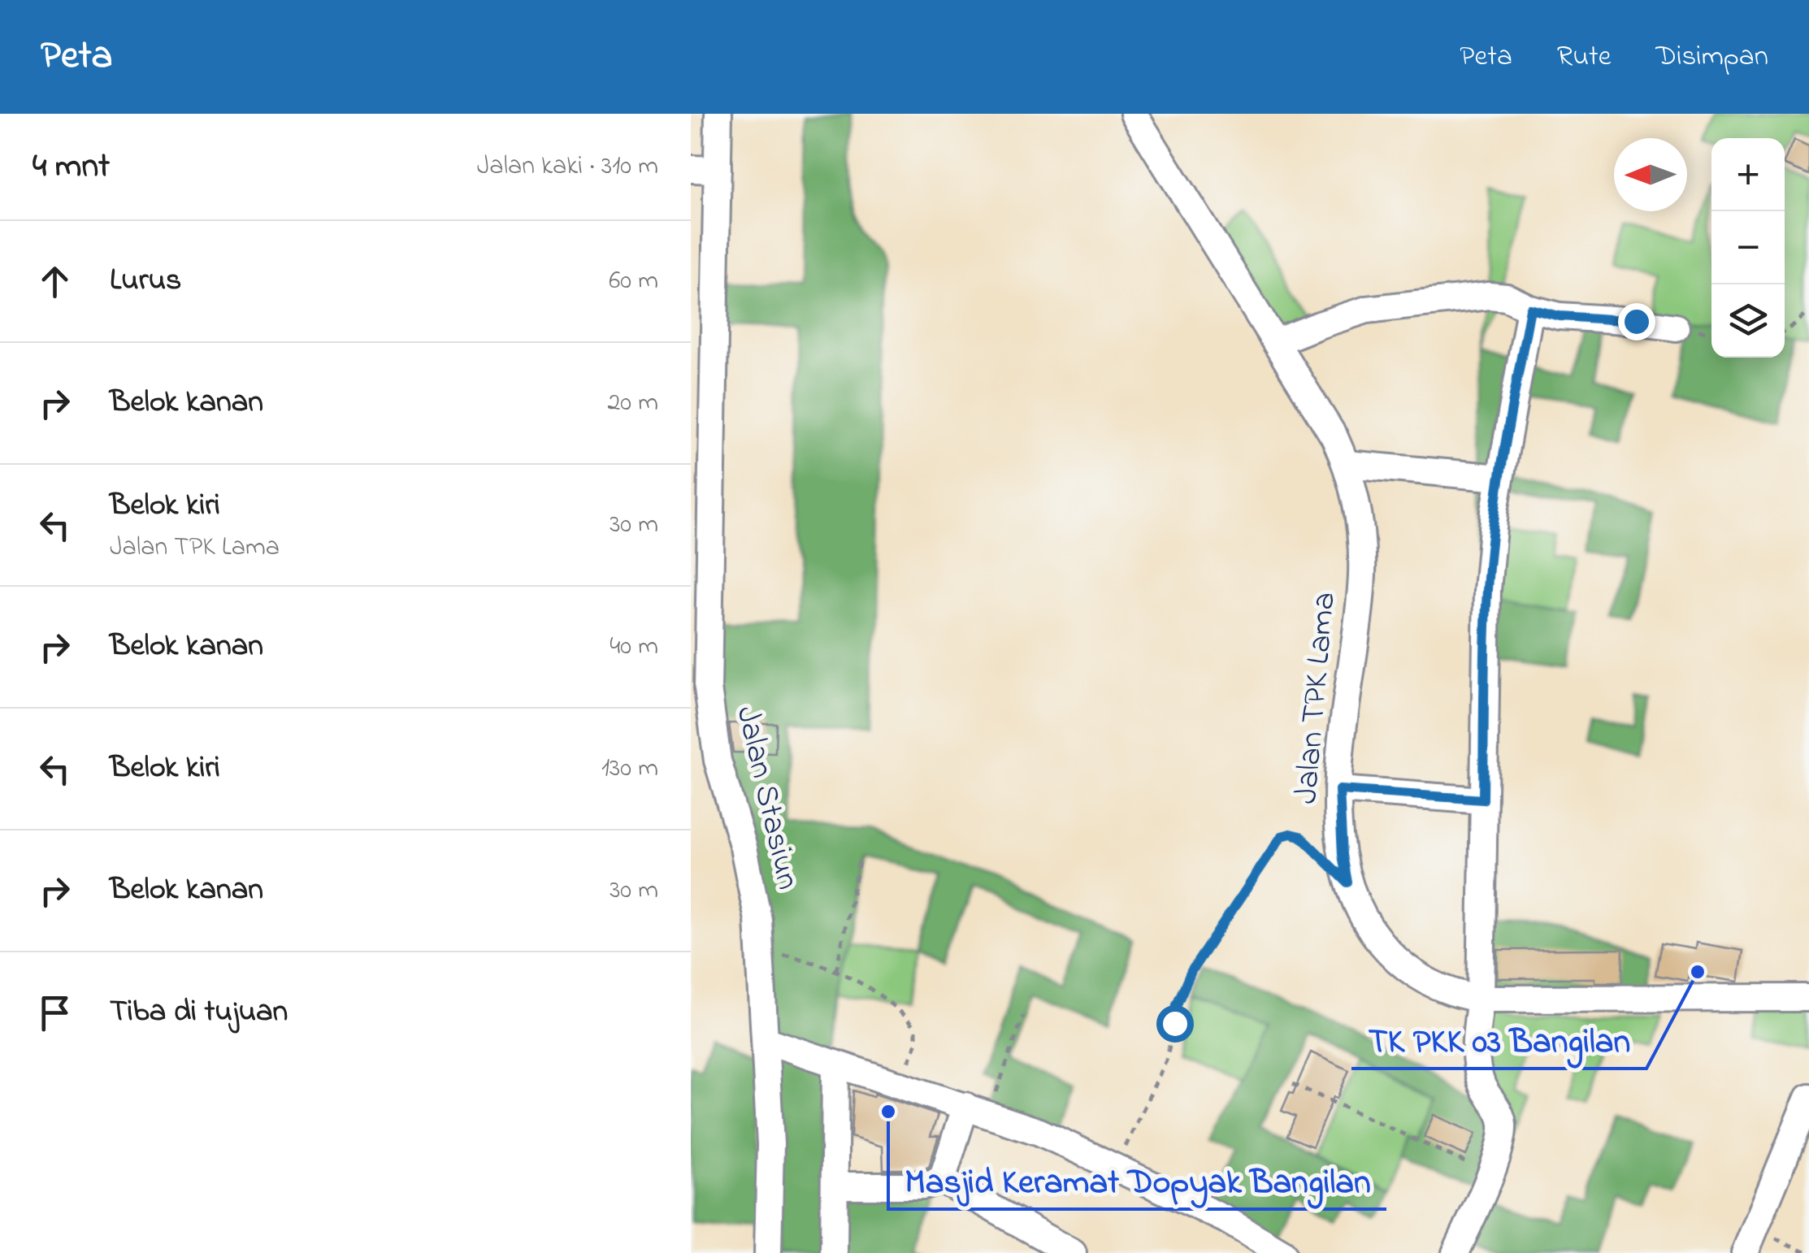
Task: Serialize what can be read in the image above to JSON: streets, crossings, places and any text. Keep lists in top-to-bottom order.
{
  "streets": {
    "street": ["Jalan TPK Lama", "Jalan Stasiun"]
  },
  "places": ["TK PKK 03 Bangilan", "Masjid Keramat Dopyak Bangilan"],
  "north": "left",
  "page": {
    "header": "Peta",
    "nav": ["Peta", "Rute", "Disimpan"],
    "heading": ["4 mnt", "Jalan kaki · 310 m"],
    "map_buttons": ["+", "−"],
    "list": [
      ["Lurus", "60 m"],
      ["Belok kanan", "20 m"],
      ["Belok kiri", "Jalan TPK Lama", "30 m"],
      ["Belok kanan", "40 m"],
      ["Belok kiri", "130 m"],
      ["Belok kanan", "30 m"],
      "Tiba di tujuan"
    ]
  }
}
